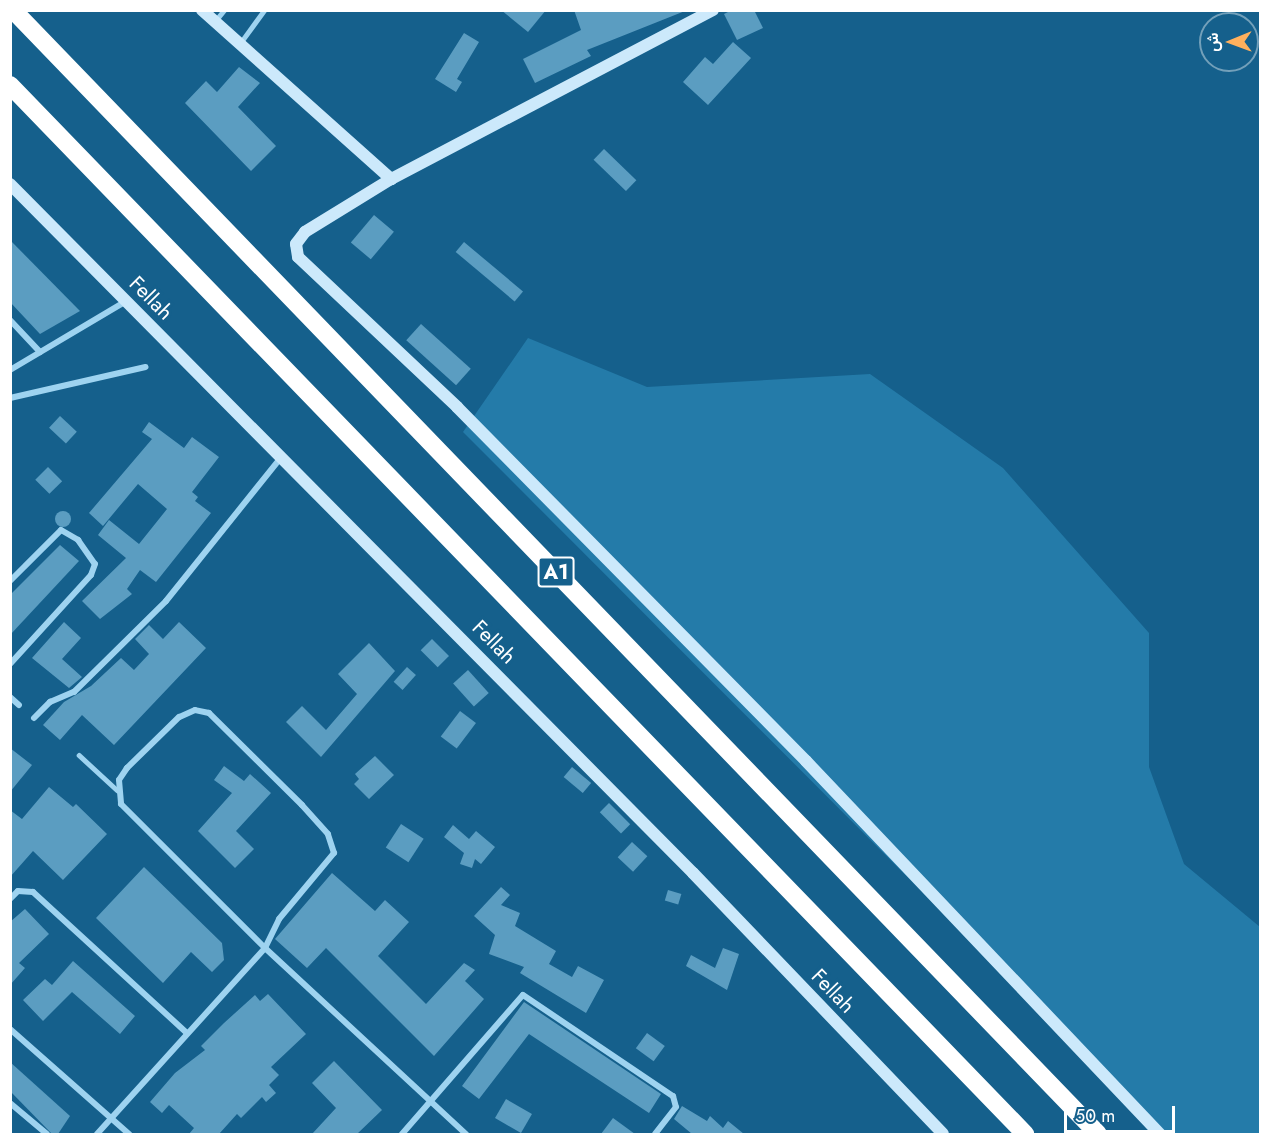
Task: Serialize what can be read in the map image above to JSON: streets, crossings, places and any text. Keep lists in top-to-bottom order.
{
  "streets": {
    "highway": ["A1"],
    "street": ["Fellah"]
  },
  "scale_bar": "50 m",
  "north": "left"
}
